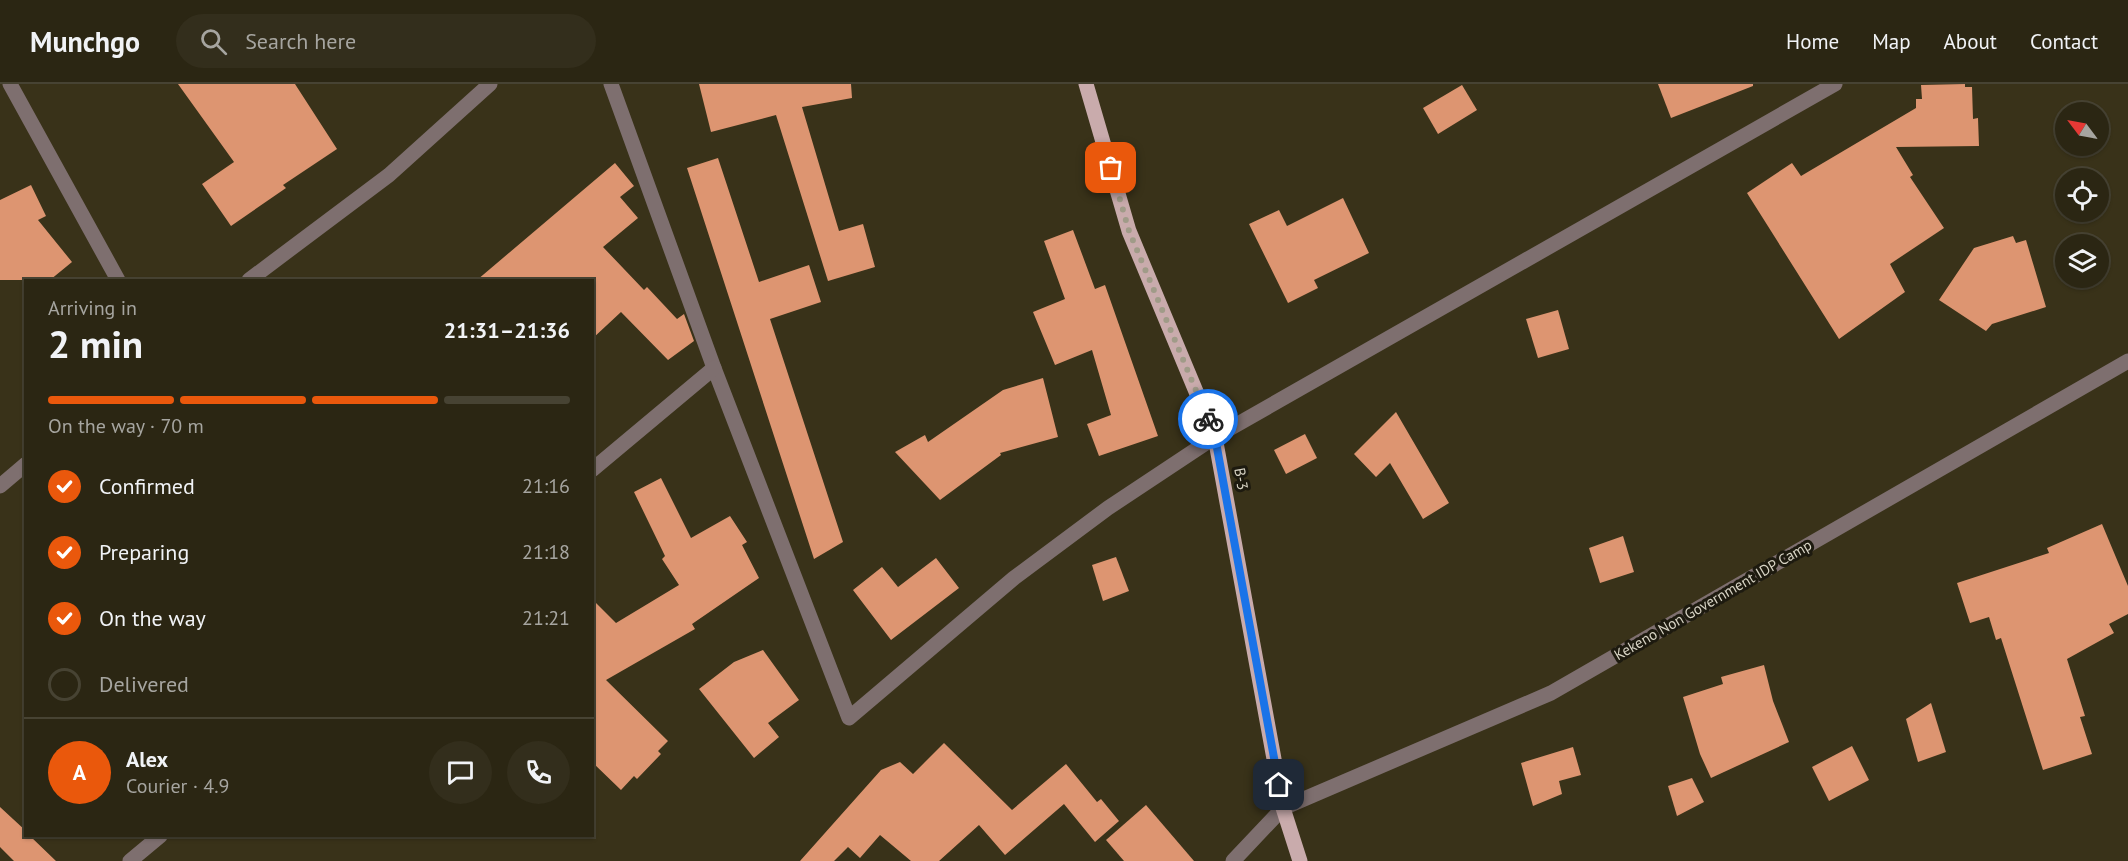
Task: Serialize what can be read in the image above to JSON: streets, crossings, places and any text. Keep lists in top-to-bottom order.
{
  "streets": {
    "main road": ["B-3"],
    "street": ["Kekeno Non Government IDP Camp"]
  },
  "crossings": [
    ["B-3", "Kekeno Non Government IDP Camp"]
  ],
  "north": "top left",
  "page": {
    "header": "Munchgo",
    "search": "Search here",
    "nav": [
      "Home",
      "Map",
      "About",
      "Contact"
    ],
    "heading": ["2 min", "Arriving in", "21:31–21:36"],
    "panel": ["Alex", "Courier · 4.9"],
    "bar": "On the way · 70 m",
    "list": [
      ["Confirmed", "21:16"],
      ["Preparing", "21:18"],
      ["On the way", "21:21"],
      "Delivered"
    ],
    "round": "A"
  }
}
